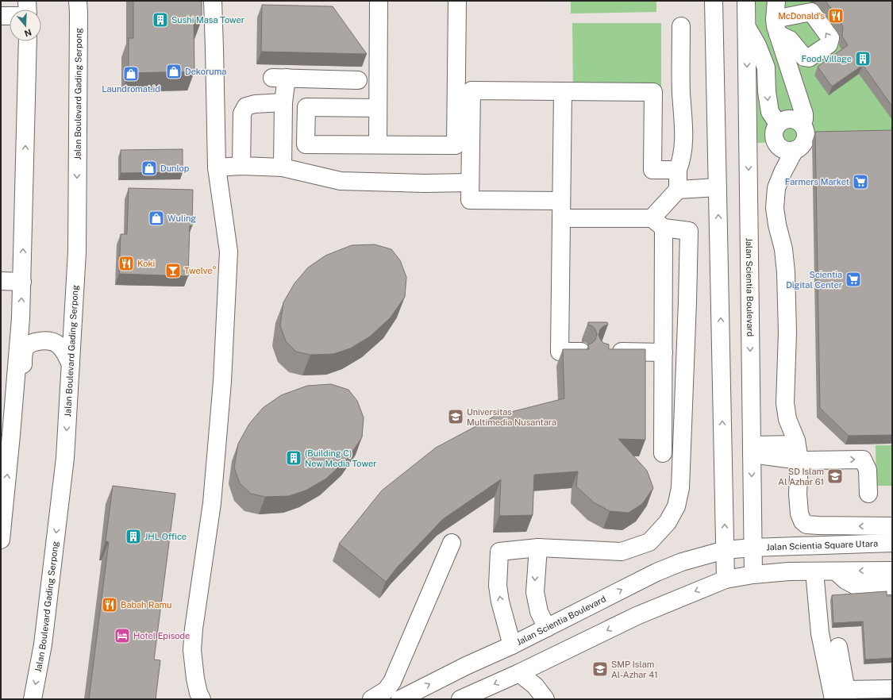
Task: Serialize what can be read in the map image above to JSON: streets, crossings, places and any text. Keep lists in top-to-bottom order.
{
  "streets": {
    "street": ["Jalan Boulevard Gading Serpong", "Jalan Scientia Boulevard", "Jalan Scientia Square Utara"]
  },
  "crossings": [
    ["Jalan Scientia Boulevard", "Jalan Scientia Square Utara"]
  ],
  "places": {
    "restaurant": ["McDonald's", "Koki", "Babah Ramu"],
    "building": [
      "Sushi Masa Tower",
      "Food Village",
      "(Building C) New Media Tower",
      "JHL Office"
    ],
    "shop": [
      "Dekoruma",
      "Laundromat.id",
      "Dunlop",
      "Wuling"
    ],
    "supermarket": ["Farmers Market", "Scientia Digital Center"],
    "bar": ["Twelve°"],
    "school or university": ["Universitas Multimedia Nusantara", "SD Islam Al Azhar 61", "SMP Islam Al-Azhar 41"],
    "hotel": ["Hotel Episode"]
  },
  "north": "bottom"
}
